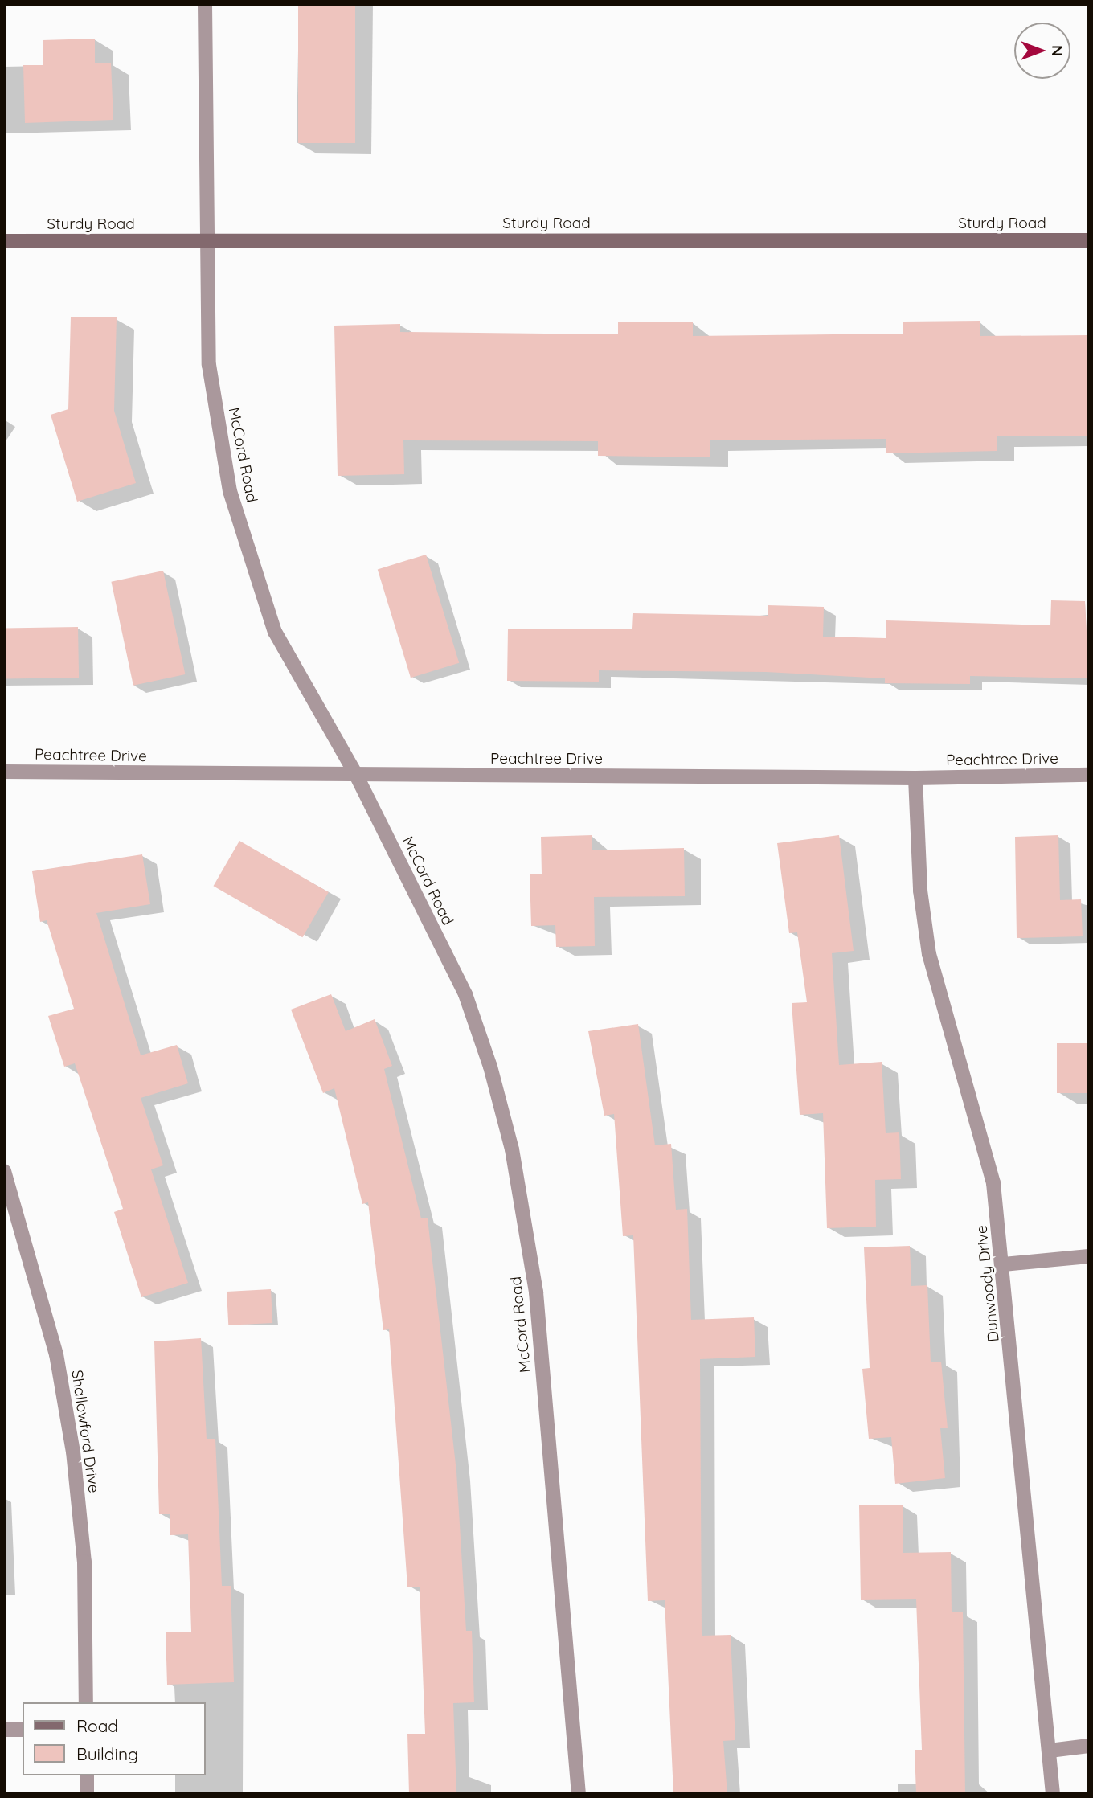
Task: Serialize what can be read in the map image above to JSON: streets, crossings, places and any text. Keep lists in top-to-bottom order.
{
  "streets": {
    "street": [
      "Sturdy Road",
      "McCord Road",
      "Peachtree Drive",
      "Dunwoody Drive",
      "Shallowford Drive"
    ]
  },
  "crossings": [
    ["Sturdy Road", "McCord Road"],
    ["McCord Road", "Peachtree Drive"],
    ["Peachtree Drive", "Dunwoody Drive"]
  ],
  "legend": ["Road", "Building"],
  "north": "right"
}
